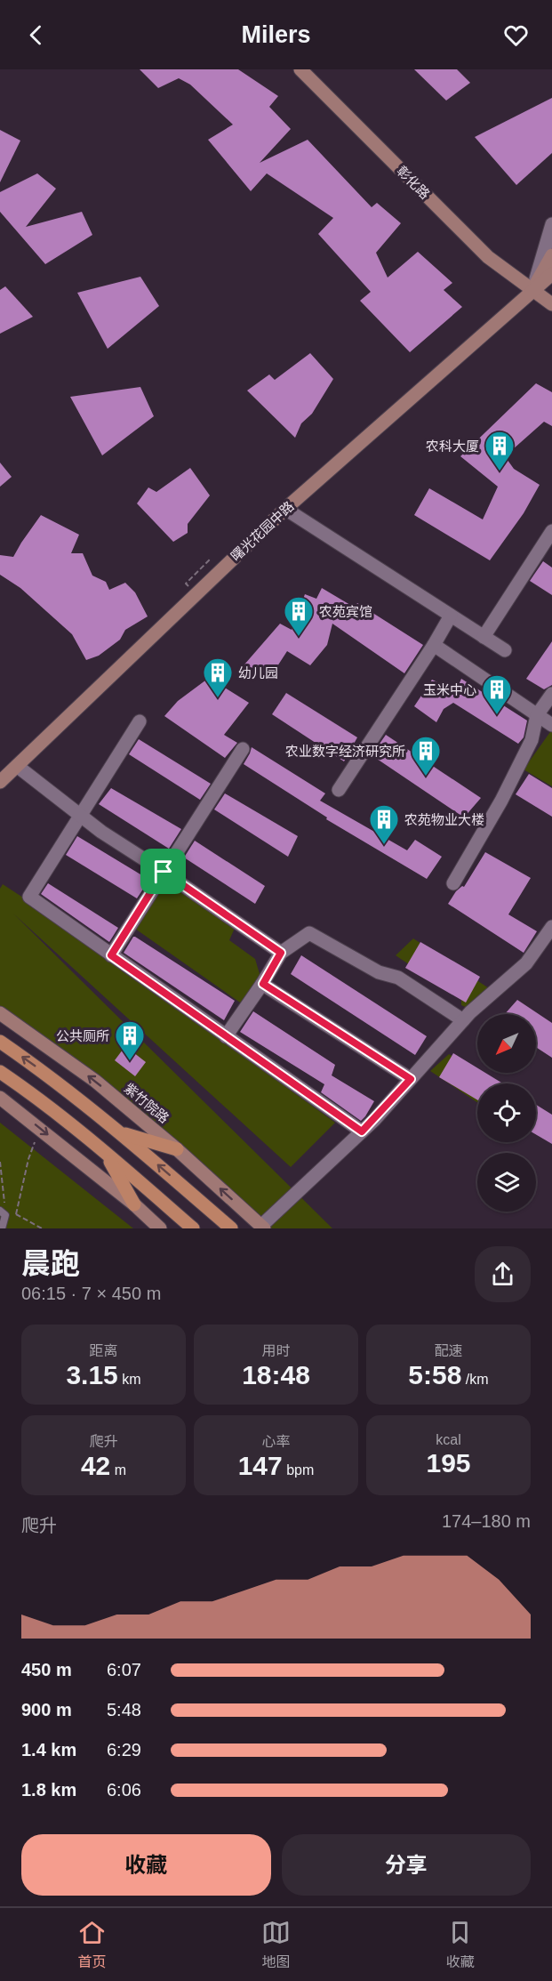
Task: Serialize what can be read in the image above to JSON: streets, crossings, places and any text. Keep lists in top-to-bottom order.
{
  "streets": {
    "street": ["彰化路", "曙光花园中路", "紫竹院路"]
  },
  "crossings": [
    ["彰化路", "曙光花园中路"]
  ],
  "places": {
    "building": [
      "农科大厦",
      "农苑宾馆",
      "幼儿园",
      "玉米中心",
      "农业数字经济研究所",
      "农苑物业大楼",
      "公共厕所"
    ]
  },
  "north": "bottom left",
  "page": {
    "header": "Milers",
    "heading": ["晨跑", "06:15 · 7 × 450 m"],
    "stats": [
      ["距离", "3.15 km"],
      ["用时", "18:48"],
      ["配速", "5:58 /km"],
      ["爬升", "42 m"],
      ["心率", "147 bpm"],
      ["kcal", "195"]
    ],
    "chart": ["爬升", "174–180 m"],
    "list": [
      {
        "name": "450 m",
        "note": "6:07"
      },
      {
        "name": "900 m",
        "note": "5:48"
      },
      {
        "name": "1.4 km",
        "note": "6:29"
      },
      {
        "name": "1.8 km",
        "note": "6:06"
      }
    ],
    "buttons": ["收藏", "分享"],
    "tabs": ["首页", "地图", "收藏"]
  }
}
